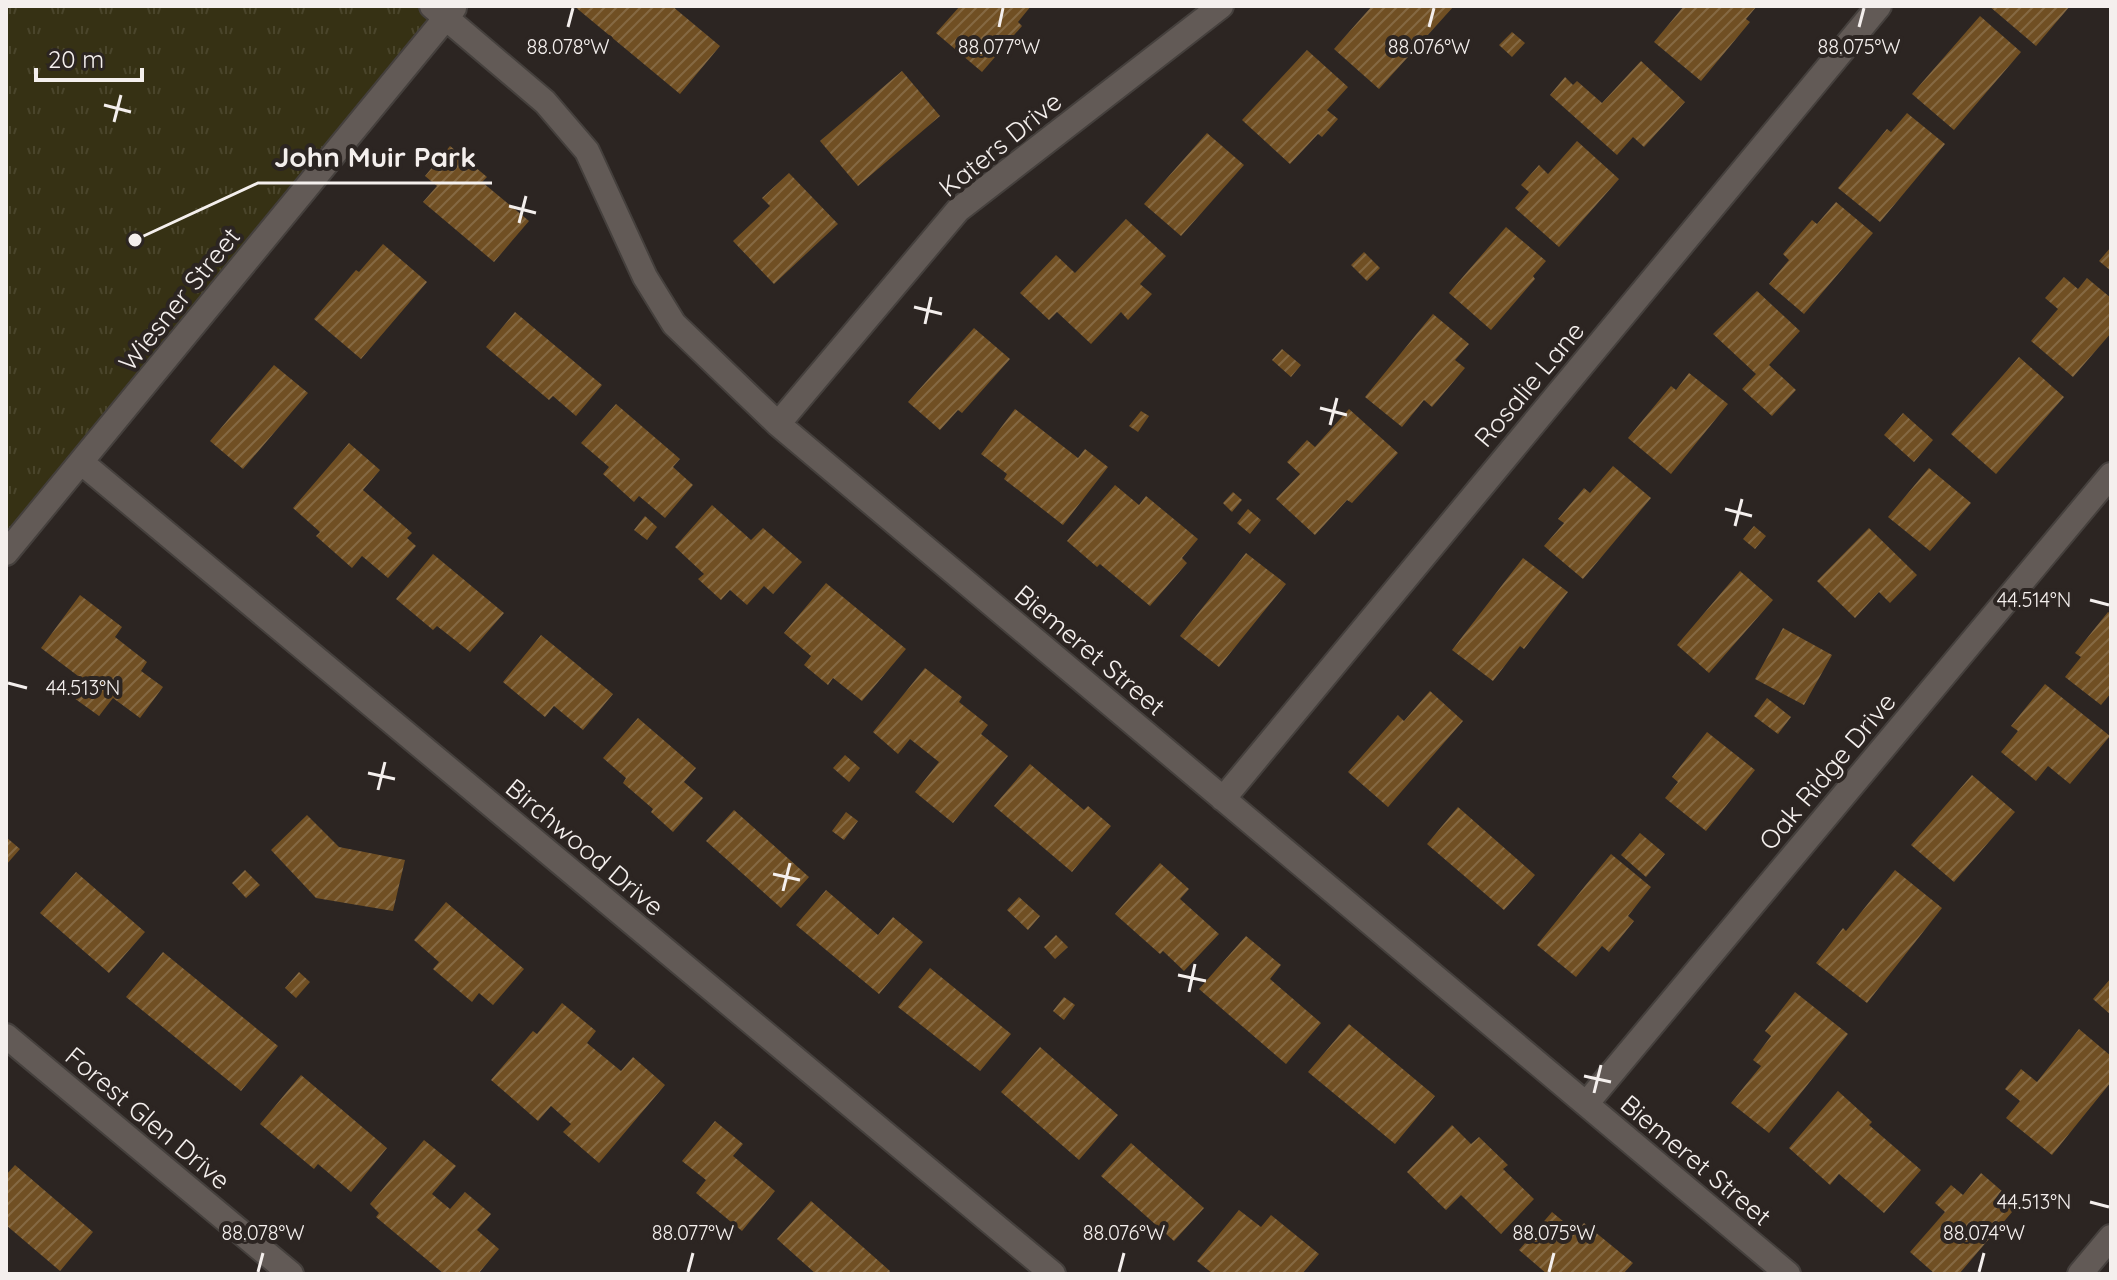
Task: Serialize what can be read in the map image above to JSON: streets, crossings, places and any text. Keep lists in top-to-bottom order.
{
  "streets": {
    "street": [
      "Katers Drive",
      "Wiesner Street",
      "Rosalie Lane",
      "Biemeret Street",
      "Oak Ridge Drive",
      "Birchwood Drive",
      "Forest Glen Drive"
    ]
  },
  "crossings": [
    ["Katers Drive", "Biemeret Street"],
    ["Wiesner Street", "Biemeret Street"],
    ["Wiesner Street", "Birchwood Drive"],
    ["Rosalie Lane", "Biemeret Street"],
    ["Biemeret Street", "Oak Ridge Drive"]
  ],
  "places": ["John Muir Park"],
  "scale_bar": "20 m",
  "coordinates": [
    "88.078°W",
    "88.077°W",
    "88.076°W",
    "88.075°W",
    "44.514°N",
    "44.513°N",
    "88.074°W"
  ]
}
